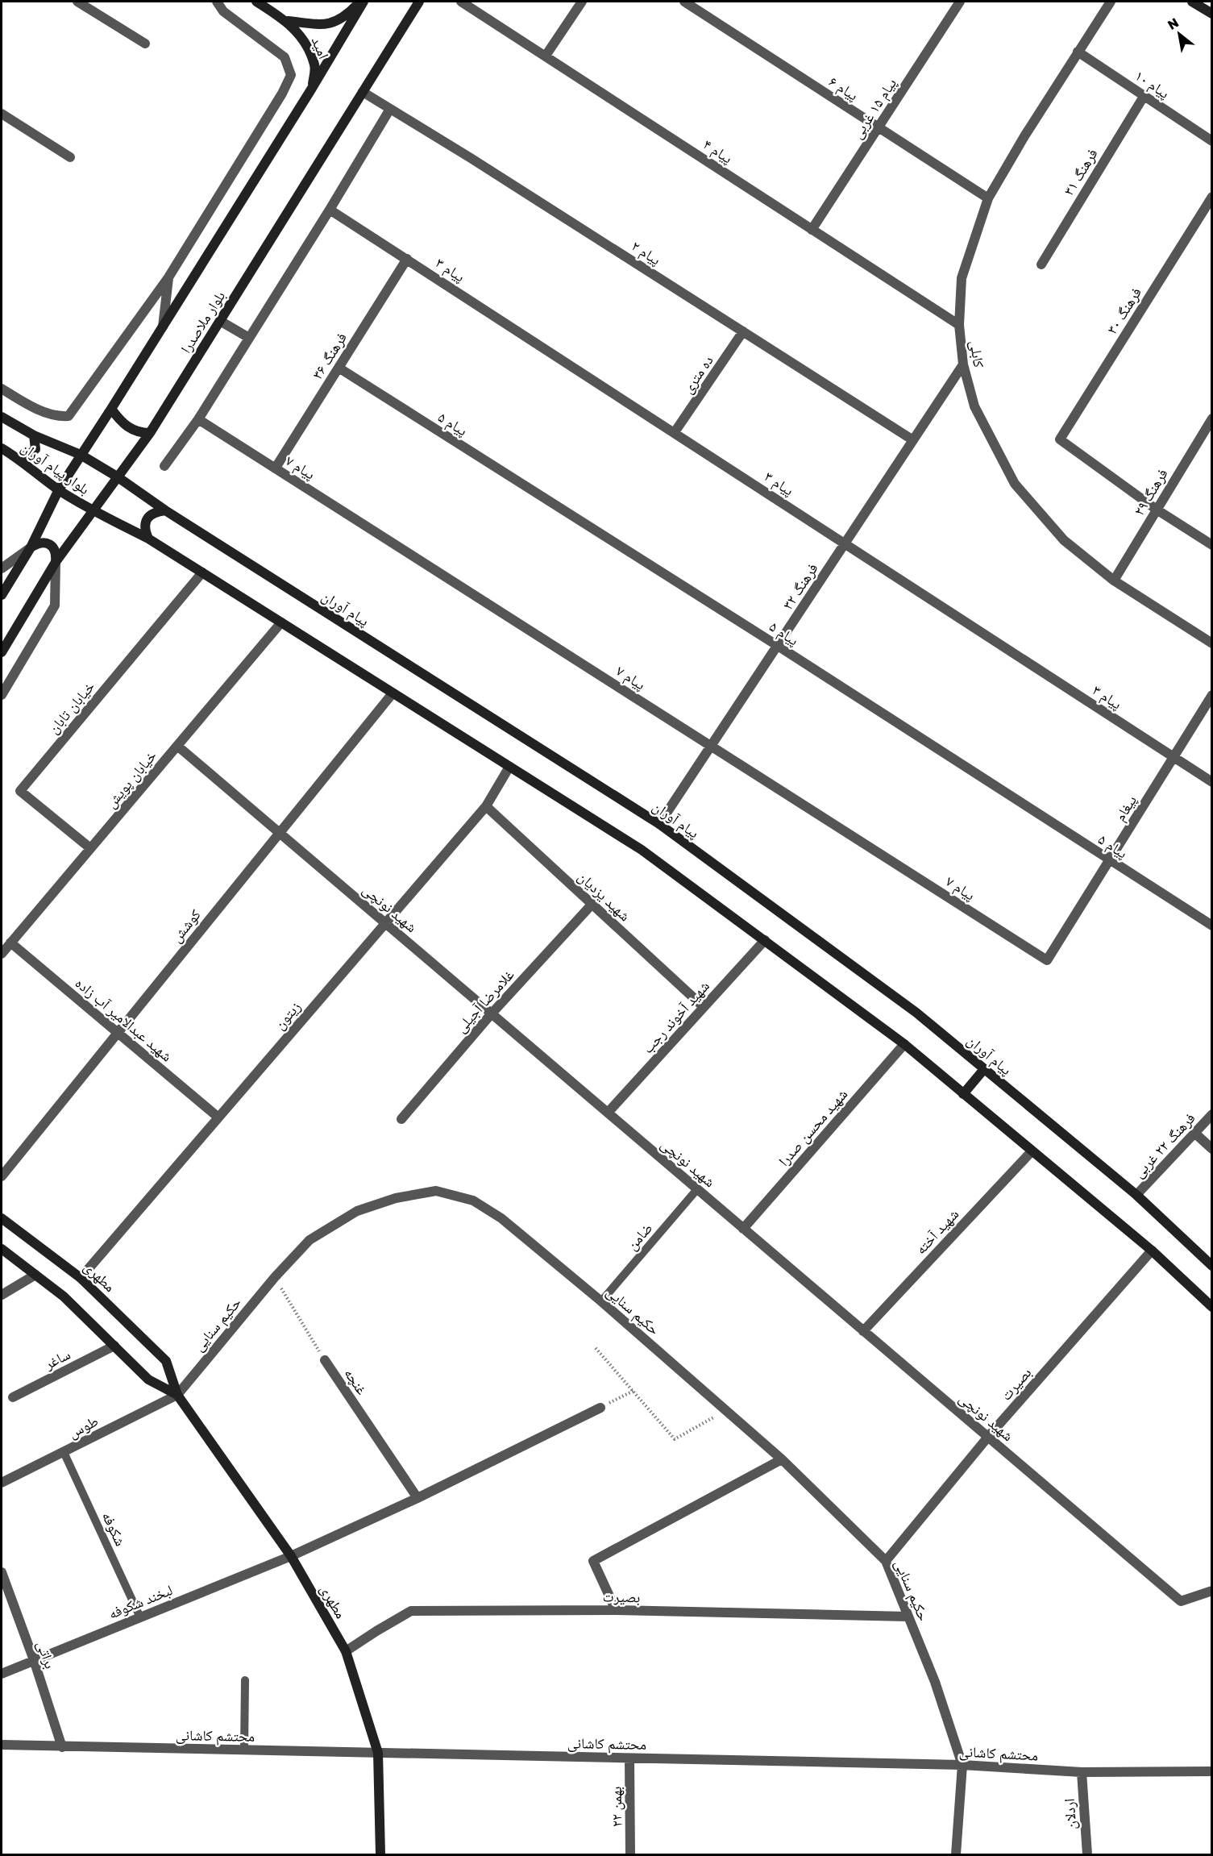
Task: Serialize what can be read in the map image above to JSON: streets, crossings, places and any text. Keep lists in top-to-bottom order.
{
  "streets": {
    "main road": [
      "امید",
      "بلوار ملاصدرا",
      "بلوار پیام آوران",
      "پیام آوران",
      "مطهری"
    ],
    "street": [
      "پیام ۱۰",
      "پیام ۶",
      "پیام ۱۵ غربی",
      "پیام ۴",
      "فرهنگ ۳۱",
      "پیام ۲",
      "پیام ۳",
      "فرهنگ ۳۰",
      "کابلی",
      "فرهنگ ۳۶",
      "ده متری",
      "پیام ۵",
      "پیام ۷",
      "فرهنگ ۲۹",
      "فرهنگ ۳۲",
      "خیابان تابان",
      "خیابان پویش",
      "پیغام",
      "شهید یزدیان",
      "شهید نونچی",
      "کوشش",
      "غلامرضا آجیلی",
      "زیتون",
      "شهید آخوند رجب",
      "شهید عبدالامیر آب زاده",
      "شهید محسن صدرا",
      "فرهنگ ۲۲ غربی",
      "شهید آخته",
      "حکیم سنایی",
      "ساغر",
      "غنچه",
      "بصیرت",
      "طوس",
      "لبخند شکوفه",
      "براتی",
      "محتشم کاشانی",
      "۲۲ بهمن",
      "اردلان"
    ],
    "lane": ["ضامن", "شکوفه"]
  },
  "crossings": [
    ["امید", "بلوار ملاصدرا"],
    ["پیام ۱۰", "فرهنگ ۳۱"],
    ["پیام ۱۰", "کابلی"],
    ["پیام ۶", "پیام ۱۵ غربی"],
    ["پیام ۶", "کابلی"],
    ["پیام ۱۵ غربی", "پیام ۴"],
    ["پیام ۴", "کابلی"],
    ["پیام ۲", "بلوار ملاصدرا"],
    ["پیام ۲", "ده متری"],
    ["پیام ۲", "فرهنگ ۳۲"],
    ["پیام ۳", "فرهنگ ۳۶"],
    ["پیام ۳", "ده متری"],
    ["پیام ۳", "فرهنگ ۳۲"],
    ["پیام ۳", "پیغام"],
    ["فرهنگ ۳۰", "فرهنگ ۲۹"],
    ["بلوار ملاصدرا", "بلوار پیام آوران"],
    ["بلوار ملاصدرا", "پیام آوران"],
    ["کابلی", "فرهنگ ۲۹"],
    ["کابلی", "فرهنگ ۳۲"],
    ["فرهنگ ۳۶", "پیام ۵"],
    ["فرهنگ ۳۶", "پیام ۷"],
    ["پیام ۵", "فرهنگ ۳۲"],
    ["پیام ۵", "پیغام"],
    ["پیام ۷", "فرهنگ ۳۲"],
    ["پیام ۷", "پیغام"],
    ["بلوار پیام آوران", "پیام آوران"],
    ["فرهنگ ۳۲", "پیام آوران"],
    ["پیام آوران", "فرهنگ ۲۲ غربی"],
    ["خیابان تابان", "خیابان پویش"],
    ["خیابان پویش", "شهید نونچی"],
    ["خیابان پویش", "شهید عبدالامیر آب زاده"],
    ["شهید یزدیان", "غلامرضا آجیلی"],
    ["شهید یزدیان", "زیتون"],
    ["شهید یزدیان", "شهید آخوند رجب"],
    ["شهید نونچی", "کوشش"],
    ["شهید نونچی", "غلامرضا آجیلی"],
    ["شهید نونچی", "زیتون"],
    ["شهید نونچی", "شهید آخوند رجب"],
    ["شهید نونچی", "شهید محسن صدرا"],
    ["شهید نونچی", "شهید آخته"],
    ["شهید نونچی", "ضامن"],
    ["شهید نونچی", "بصیرت"],
    ["کوشش", "شهید عبدالامیر آب زاده"],
    ["زیتون", "شهید عبدالامیر آب زاده"],
    ["زیتون", "مطهری"],
    ["ضامن", "حکیم سنایی"],
    ["مطهری", "حکیم سنایی"],
    ["مطهری", "ساغر"],
    ["مطهری", "بصیرت"],
    ["مطهری", "طوس"],
    ["مطهری", "لبخند شکوفه"],
    ["مطهری", "محتشم کاشانی"],
    ["حکیم سنایی", "بصیرت"],
    ["حکیم سنایی", "طوس"],
    ["حکیم سنایی", "محتشم کاشانی"],
    ["غنچه", "لبخند شکوفه"],
    ["طوس", "شکوفه"],
    ["شکوفه", "لبخند شکوفه"],
    ["لبخند شکوفه", "براتی"],
    ["براتی", "محتشم کاشانی"],
    ["محتشم کاشانی", "۲۲ بهمن"],
    ["محتشم کاشانی", "اردلان"]
  ],
  "north": "top left"
}
